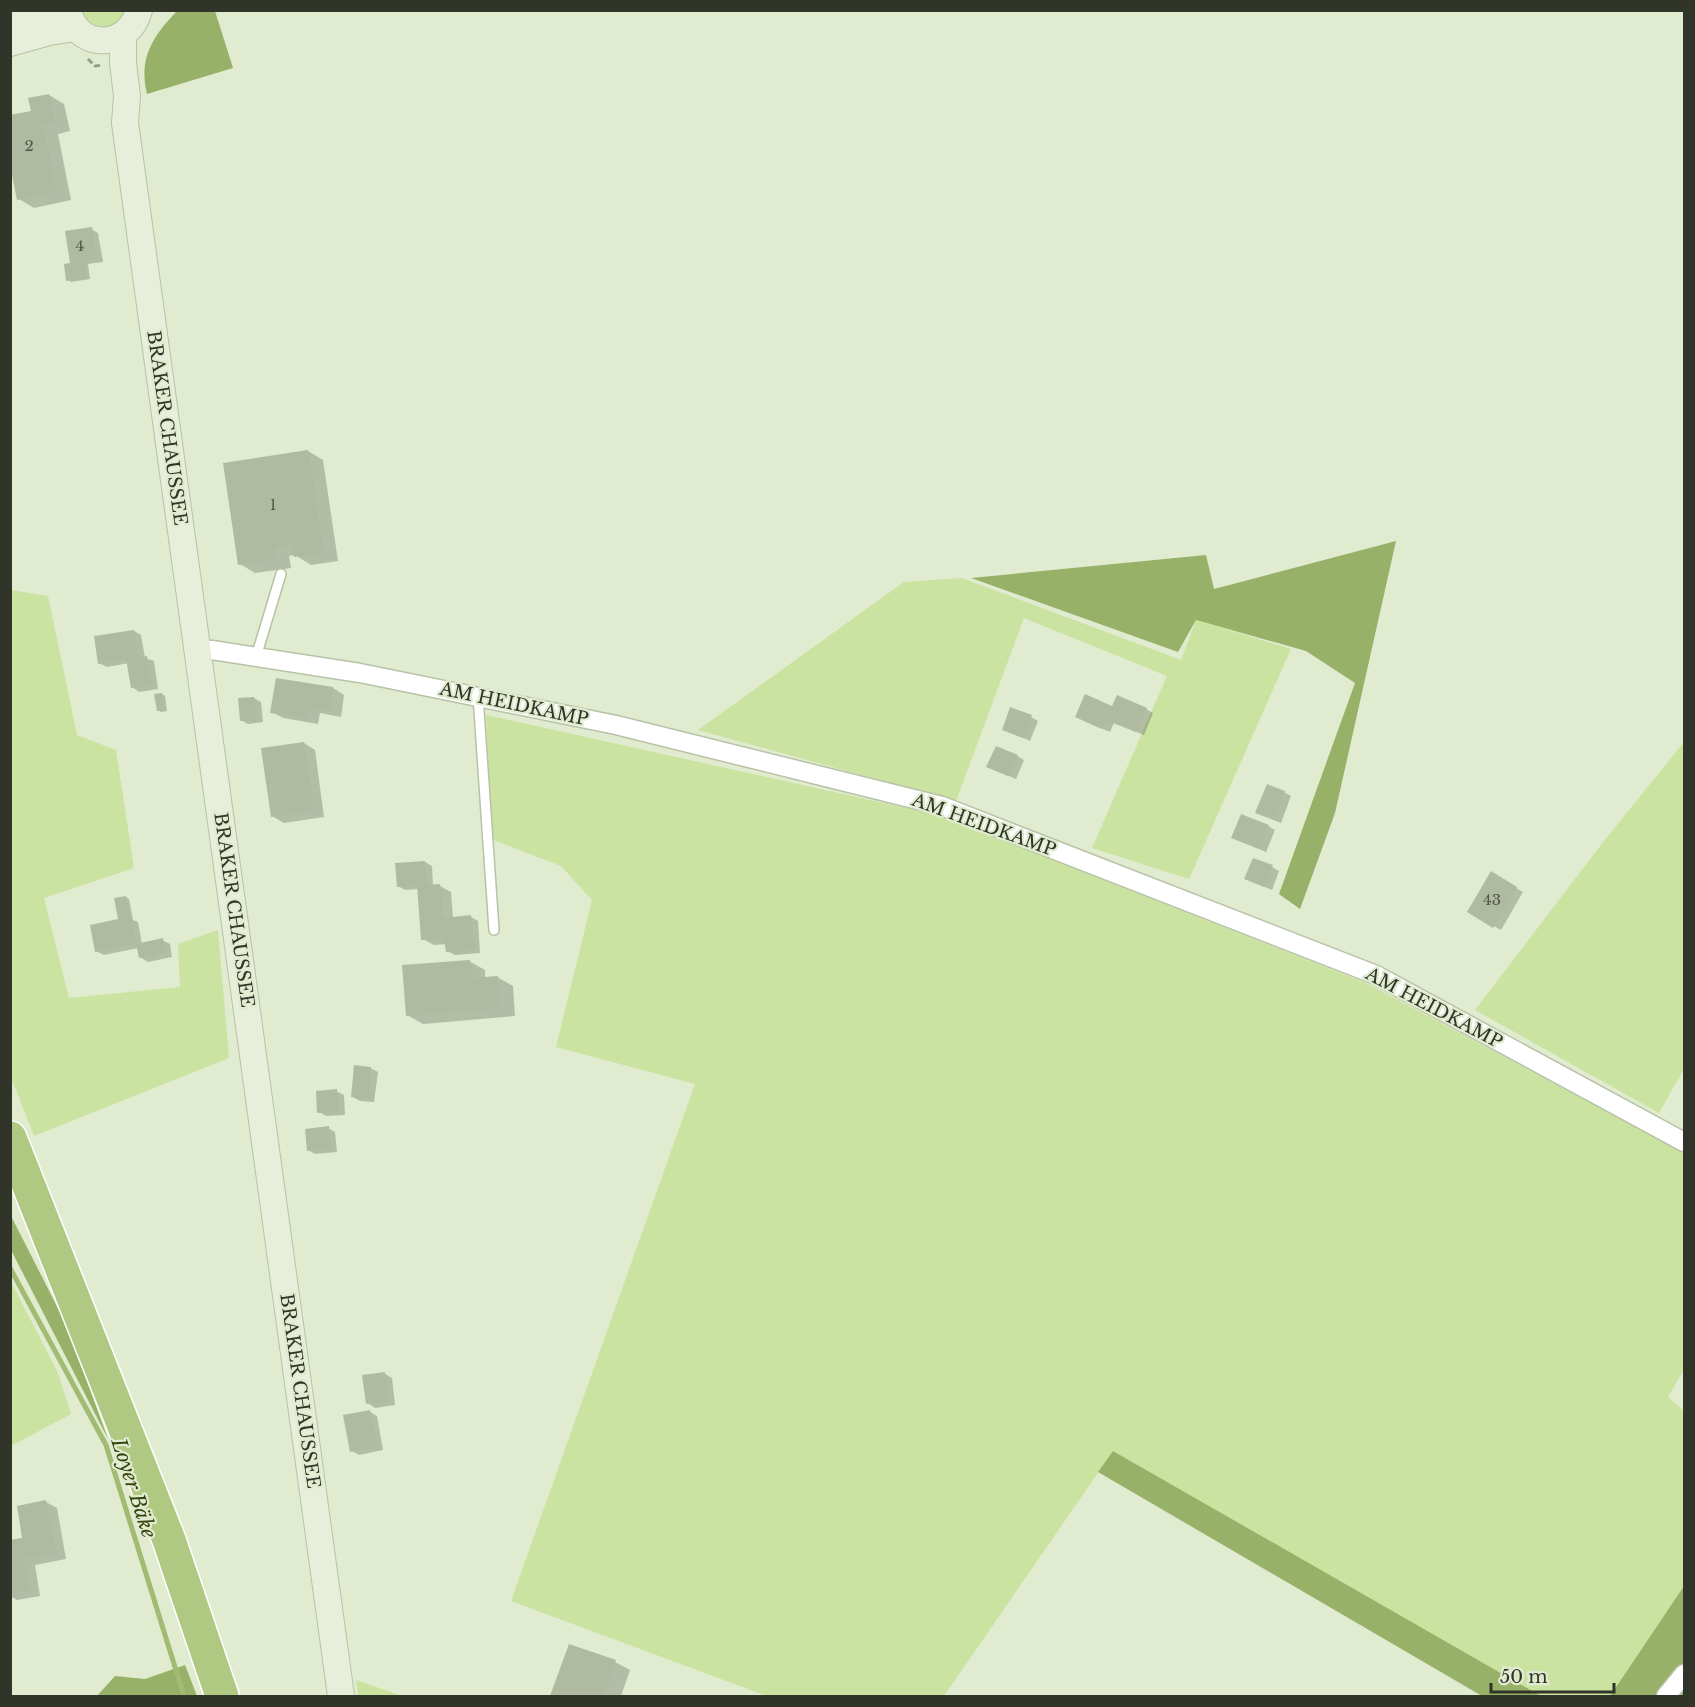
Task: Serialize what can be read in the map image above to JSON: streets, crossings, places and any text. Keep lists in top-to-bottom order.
{
  "streets": {
    "street": ["BRAKER CHAUSSEE", "AM HEIDKAMP"]
  },
  "crossings": [
    ["BRAKER CHAUSSEE", "AM HEIDKAMP"]
  ],
  "water": ["Loyer Bäke"],
  "house_numbers": [
    "2",
    "4",
    "1",
    "43"
  ],
  "scale_bar": "50 m"
}
